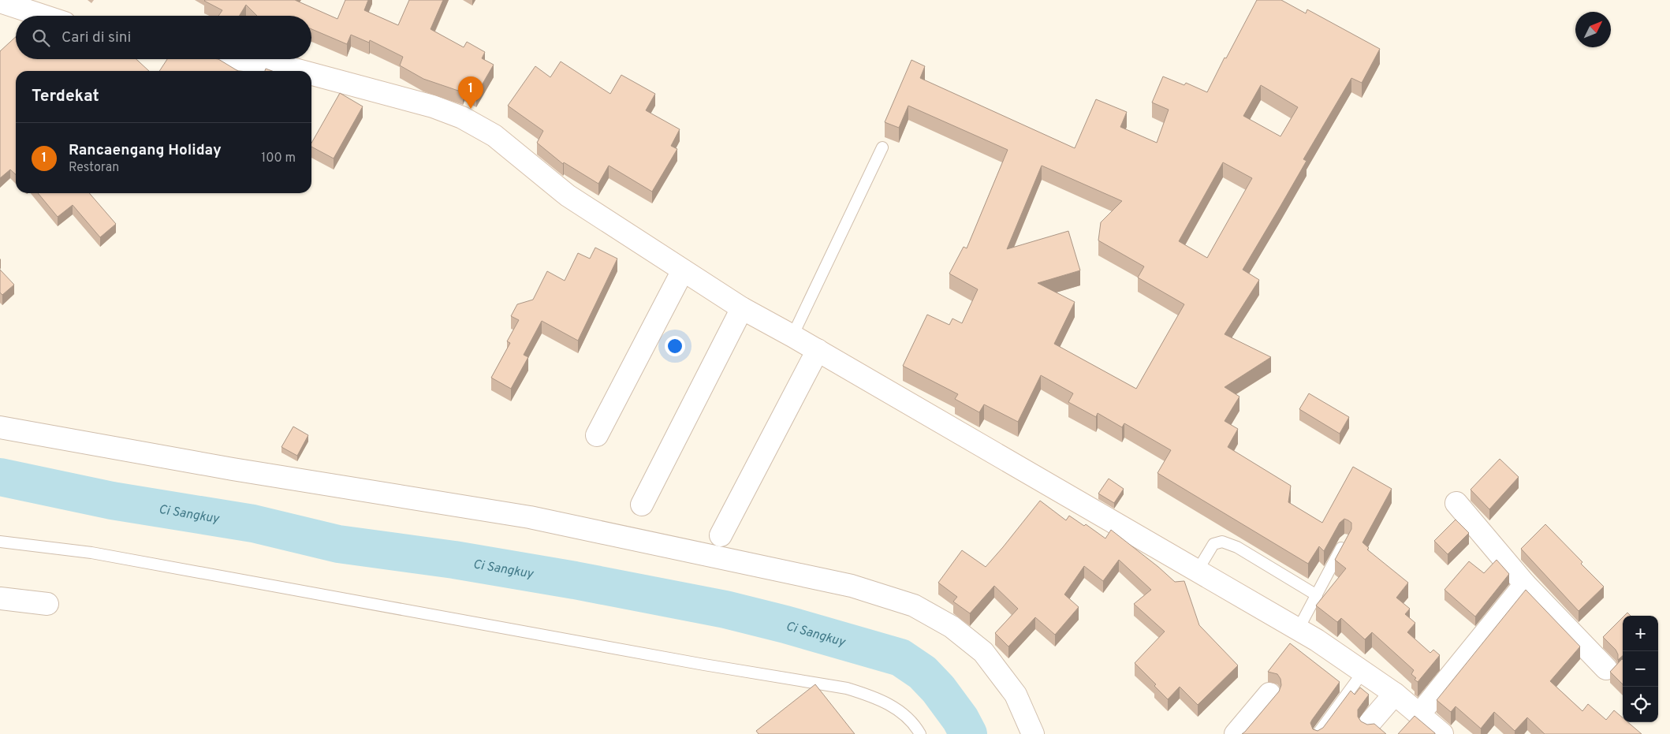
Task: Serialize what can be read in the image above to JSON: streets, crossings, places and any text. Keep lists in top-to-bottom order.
{
  "water": ["Ci Sangkuy"],
  "north": "top right",
  "page": {
    "search": "Cari di sini",
    "heading": "Terdekat",
    "pins": "1",
    "list": [
      {
        "mark": "1",
        "name": "Rancaengang Holiday",
        "note": "Restoran",
        "value": "100 m"
      }
    ],
    "map_buttons": ["+", "−"]
  }
}
